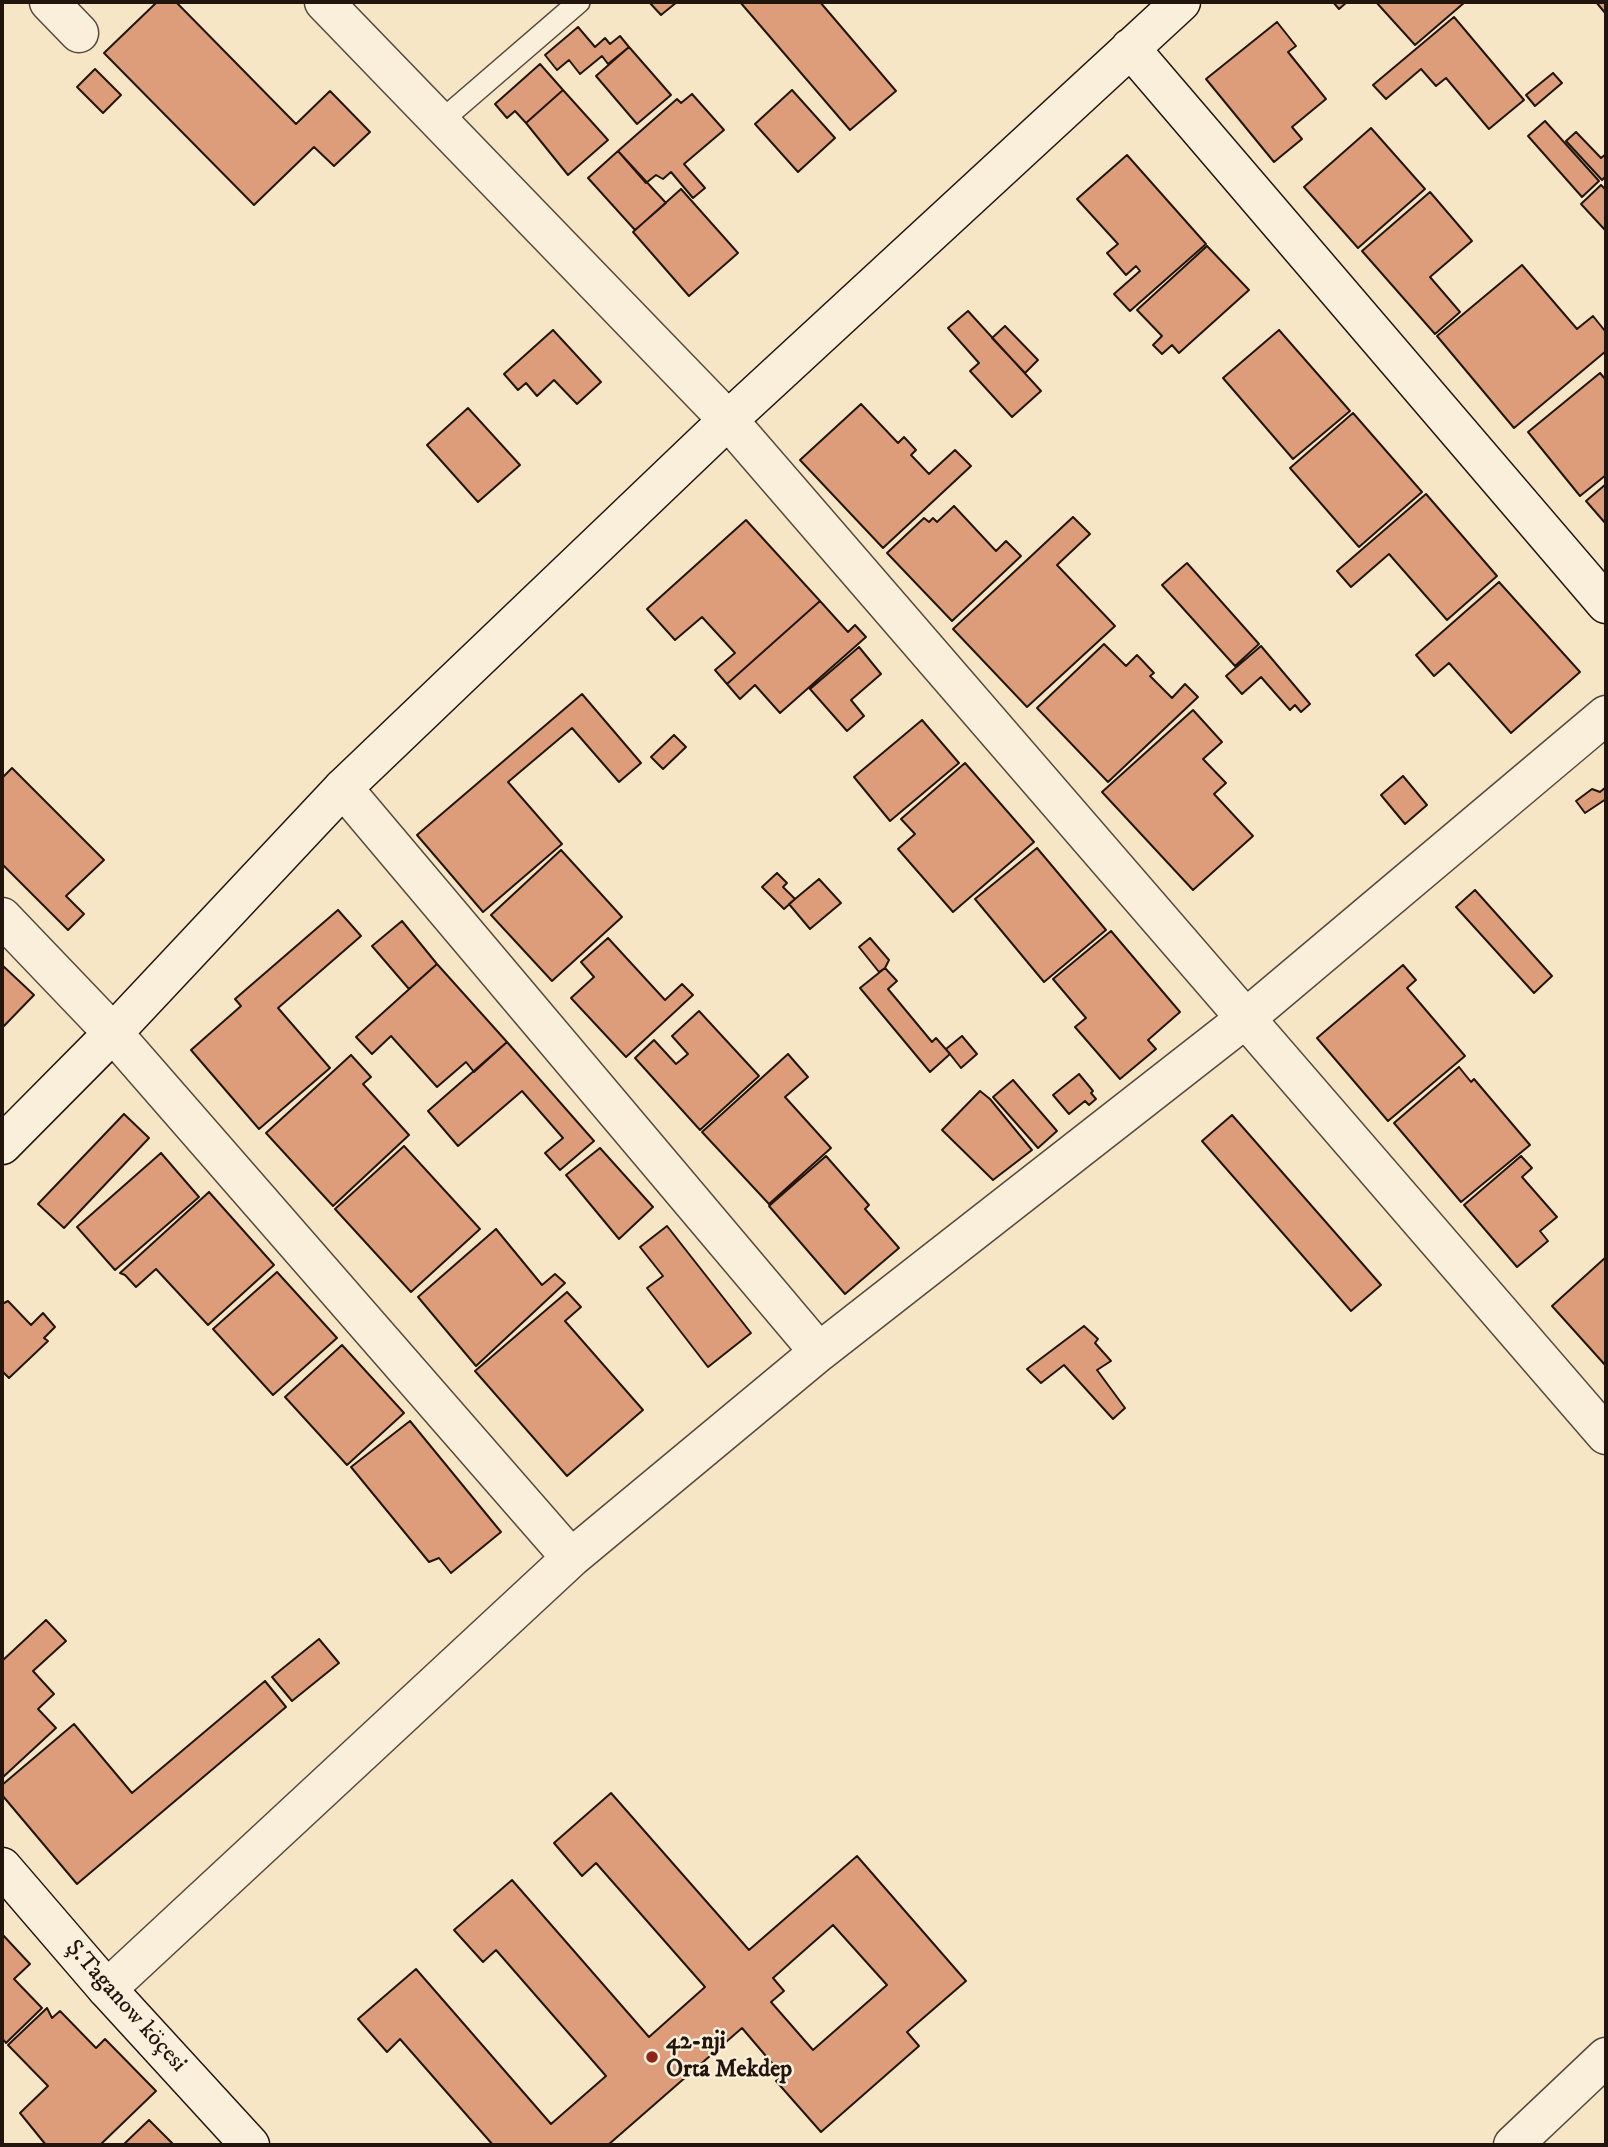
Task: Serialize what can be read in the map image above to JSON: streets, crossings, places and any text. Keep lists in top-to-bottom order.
{
  "streets": {
    "street": ["Ş.Taganow köçesi"]
  },
  "places": ["42-nji Orta Mekdep"]
}
